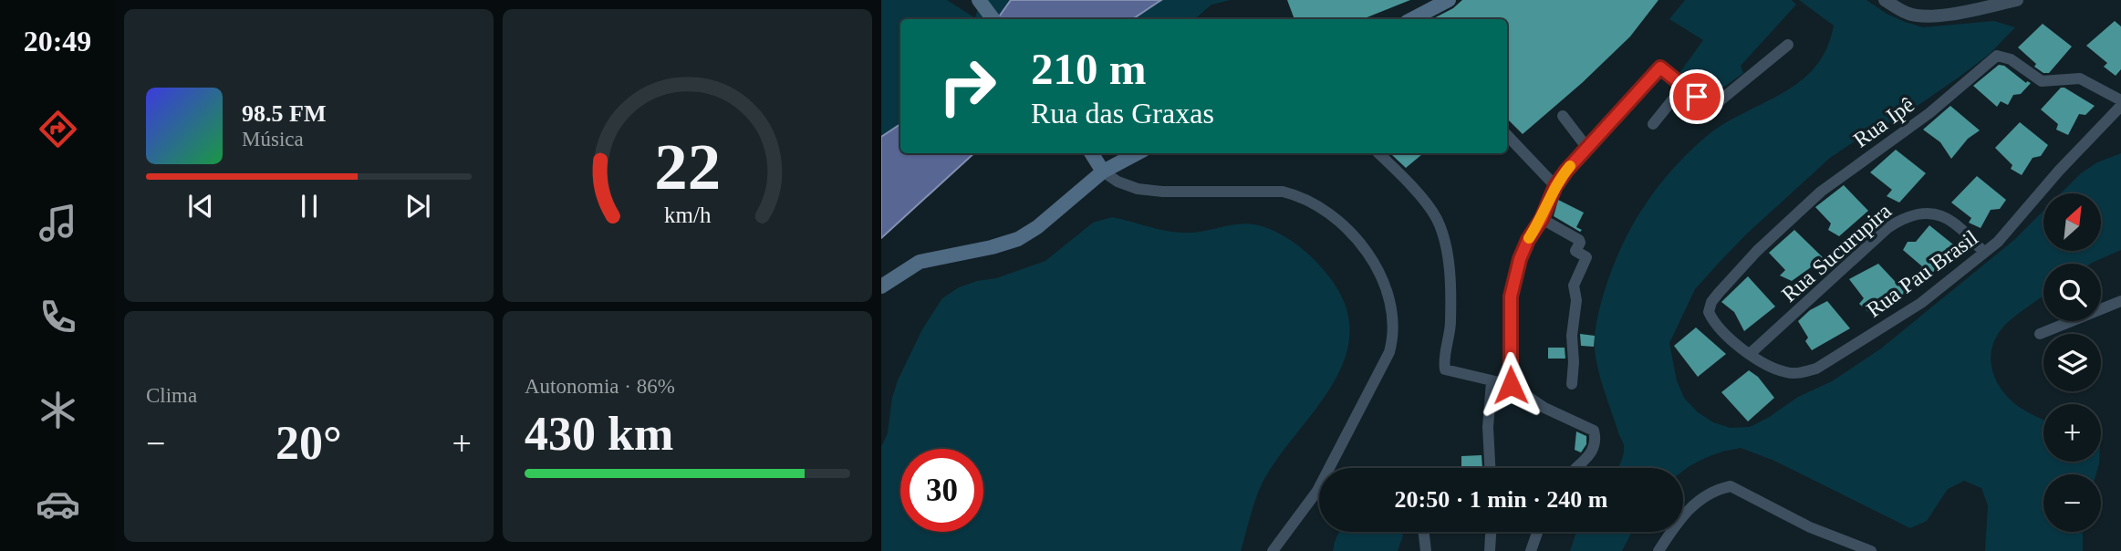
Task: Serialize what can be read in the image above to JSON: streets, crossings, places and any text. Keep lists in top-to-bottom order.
{
  "streets": {
    "street": ["Rua Ipê", "Rua Sucurupira", "Rua Pau Brasil"]
  },
  "crossings": [
    ["Rua Ipê", "Rua Pau Brasil"],
    ["Rua Sucurupira", "Rua Pau Brasil"]
  ],
  "north": "top right",
  "page": {
    "tabs": "20:49",
    "turn": ["210 m", "Rua das Graxas"],
    "song": ["98.5 FM", "Música"],
    "map_buttons": ["+", "−"],
    "tile": [
      "Clima",
      ["Autonomia · 86%", "430 km"]
    ],
    "heat": ["−", "20°", "+"],
    "limit": "30",
    "trip": "20:50 · 1 min · 240 m",
    "gauge": ["22", "km/h"]
  }
}
